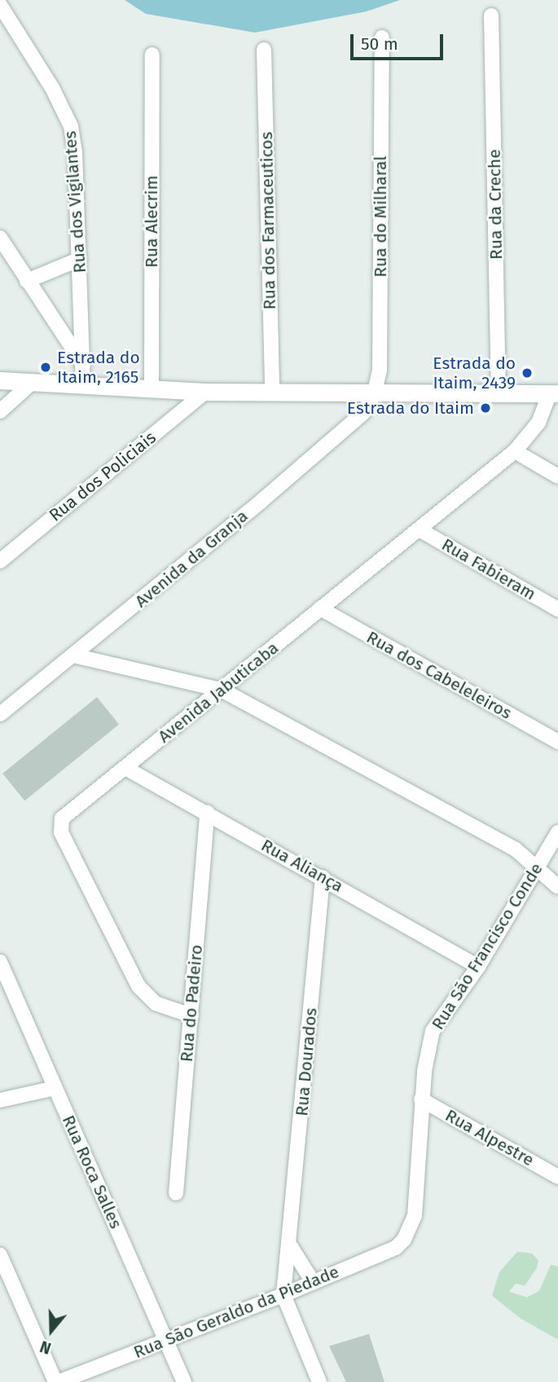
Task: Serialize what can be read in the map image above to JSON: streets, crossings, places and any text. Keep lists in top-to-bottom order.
{
  "streets": {
    "street": [
      "Rua dos Vigilantes",
      "Rua da Creche",
      "Rua do Milharal",
      "Rua dos Farmaceuticos",
      "Rua Alecrim",
      "Rua dos Policiais",
      "Avenida da Granja",
      "Rua Fabieram",
      "Rua dos Cabeleleiros",
      "Avenida Jabuticaba",
      "Rua Aliança",
      "Rua São Francisco Conde",
      "Rua do Padeiro",
      "Rua Dourados",
      "Rua Alpestre",
      "Rua Roca Salles",
      "Rua São Geraldo da Piedade"
    ]
  },
  "crossings": [
    ["Rua do Milharal", "Avenida da Granja"],
    ["Rua Fabieram", "Avenida Jabuticaba"],
    ["Rua dos Cabeleleiros", "Avenida Jabuticaba"],
    ["Avenida Jabuticaba", "Rua Aliança"],
    ["Avenida Jabuticaba", "Rua do Padeiro"],
    ["Rua Aliança", "Rua São Francisco Conde"],
    ["Rua Aliança", "Rua do Padeiro"],
    ["Rua Aliança", "Rua Dourados"],
    ["Rua São Francisco Conde", "Rua Alpestre"],
    ["Rua São Francisco Conde", "Rua São Geraldo da Piedade"],
    ["Rua Dourados", "Rua São Geraldo da Piedade"],
    ["Rua Roca Salles", "Rua São Geraldo da Piedade"]
  ],
  "places": ["Estrada do Itaim, 2165", "Estrada do Itaim, 2439", "Estrada do Itaim"],
  "scale_bar": "50 m",
  "north": "bottom"
}
